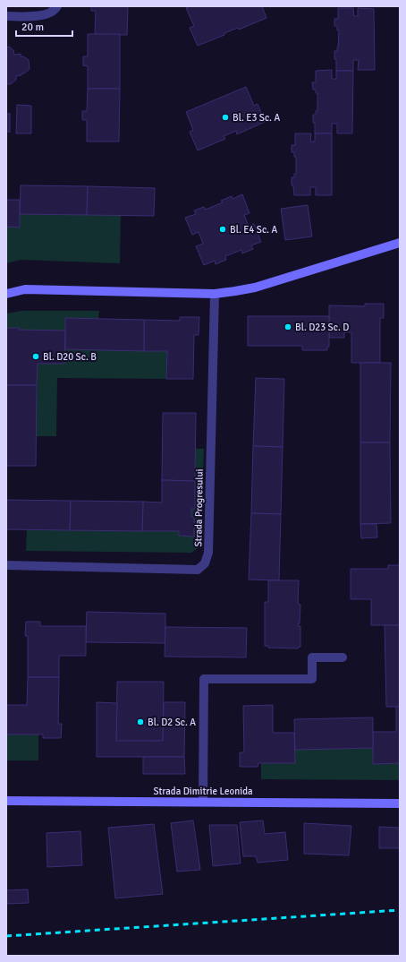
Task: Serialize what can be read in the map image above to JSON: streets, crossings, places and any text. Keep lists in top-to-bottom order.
{
  "streets": {
    "street": ["Strada Progresului", "Strada Dimitrie Leonida"]
  },
  "places": [
    "Bl. E3 Sc. A",
    "Bl. E4 Sc. A",
    "Bl. D23 Sc. D",
    "Bl. D20 Sc. B",
    "Bl. D2 Sc. A"
  ],
  "scale_bar": "20 m"
}
